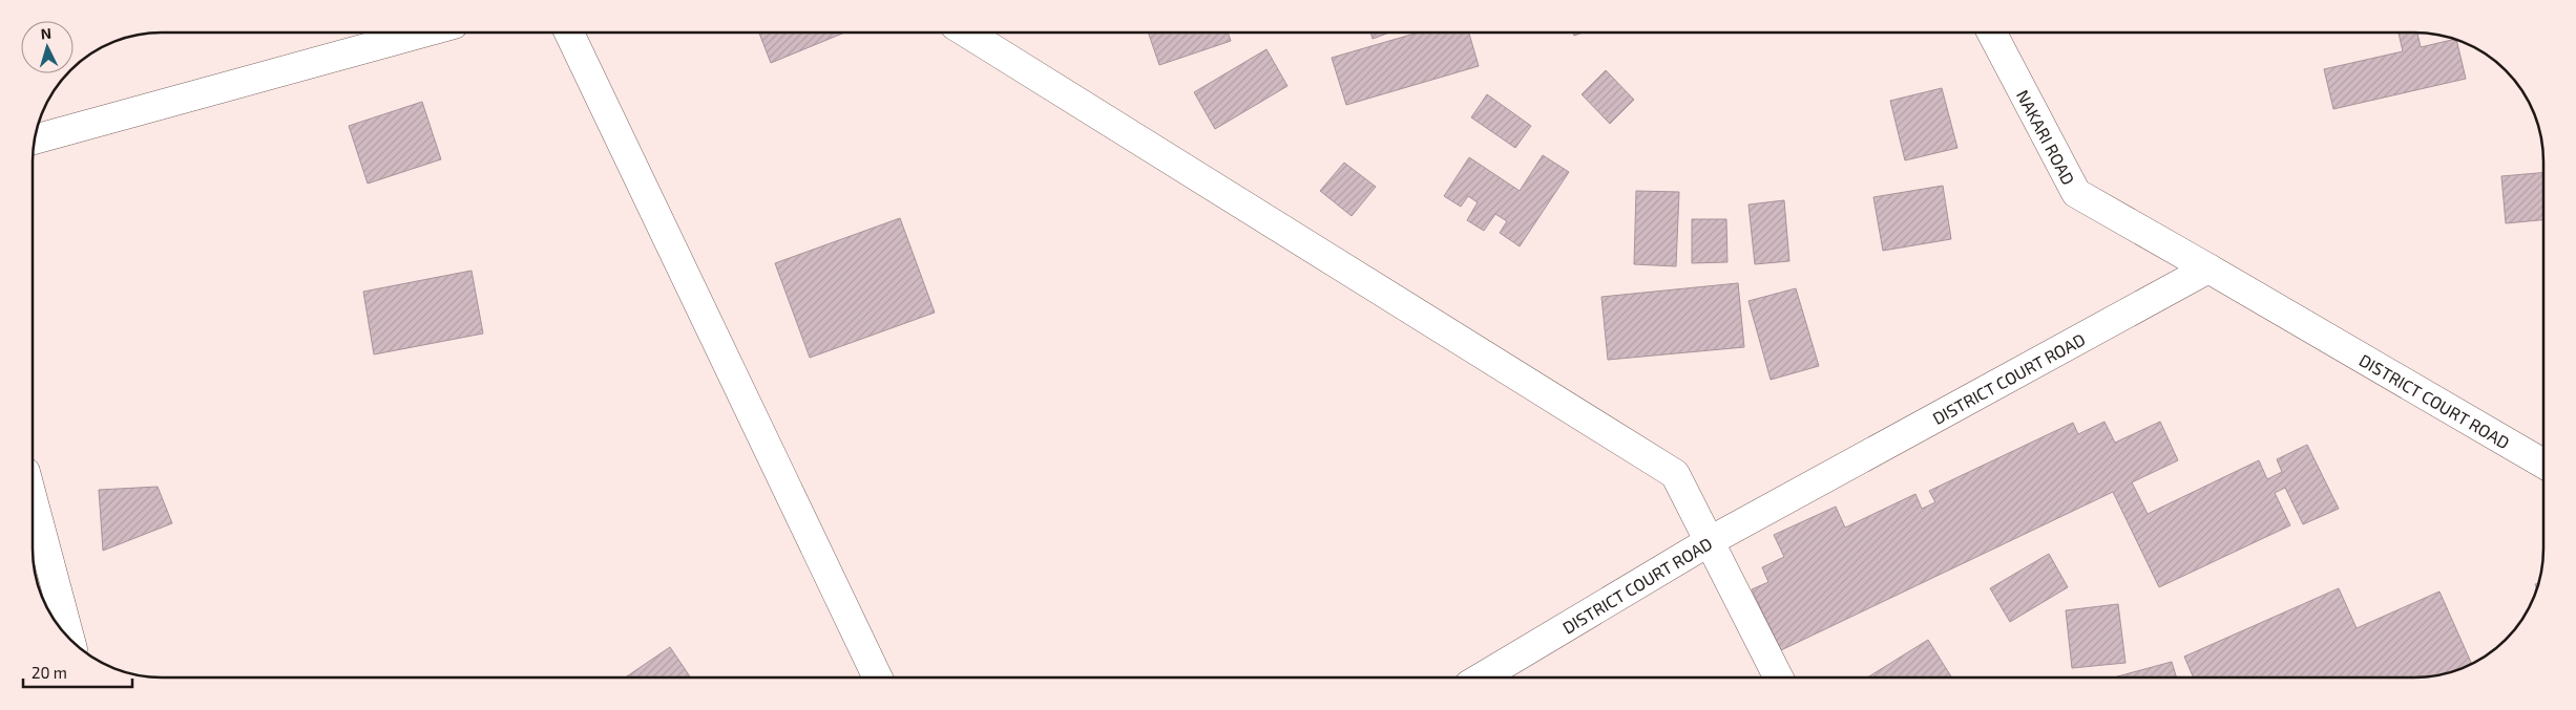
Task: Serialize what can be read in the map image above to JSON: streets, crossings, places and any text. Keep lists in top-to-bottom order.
{
  "streets": {
    "street": ["NAKARI ROAD", "DISTRICT COURT ROAD"]
  },
  "crossings": [
    ["NAKARI ROAD", "DISTRICT COURT ROAD"]
  ],
  "scale_bar": "20 m",
  "north": "top"
}
